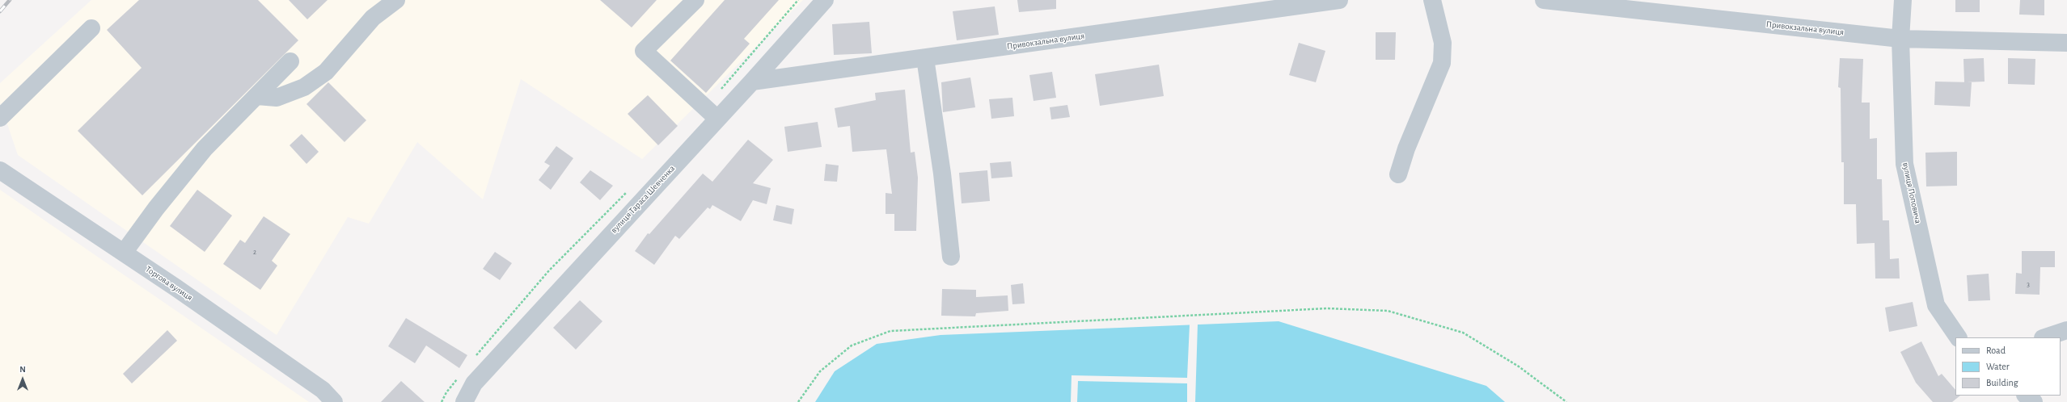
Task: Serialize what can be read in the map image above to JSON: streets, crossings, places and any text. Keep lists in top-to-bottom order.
{
  "streets": {
    "street": [
      "Привокзальна вулиця",
      "вулиця Поповича",
      "вулиця Тараса Шевченка",
      "Торгова вулиця"
    ]
  },
  "crossings": [
    ["Привокзальна вулиця", "вулиця Поповича"],
    ["Привокзальна вулиця", "вулиця Тараса Шевченка"]
  ],
  "house_numbers": ["2", "3"],
  "legend": ["Road", "Water", "Building"],
  "north": "top"
}
